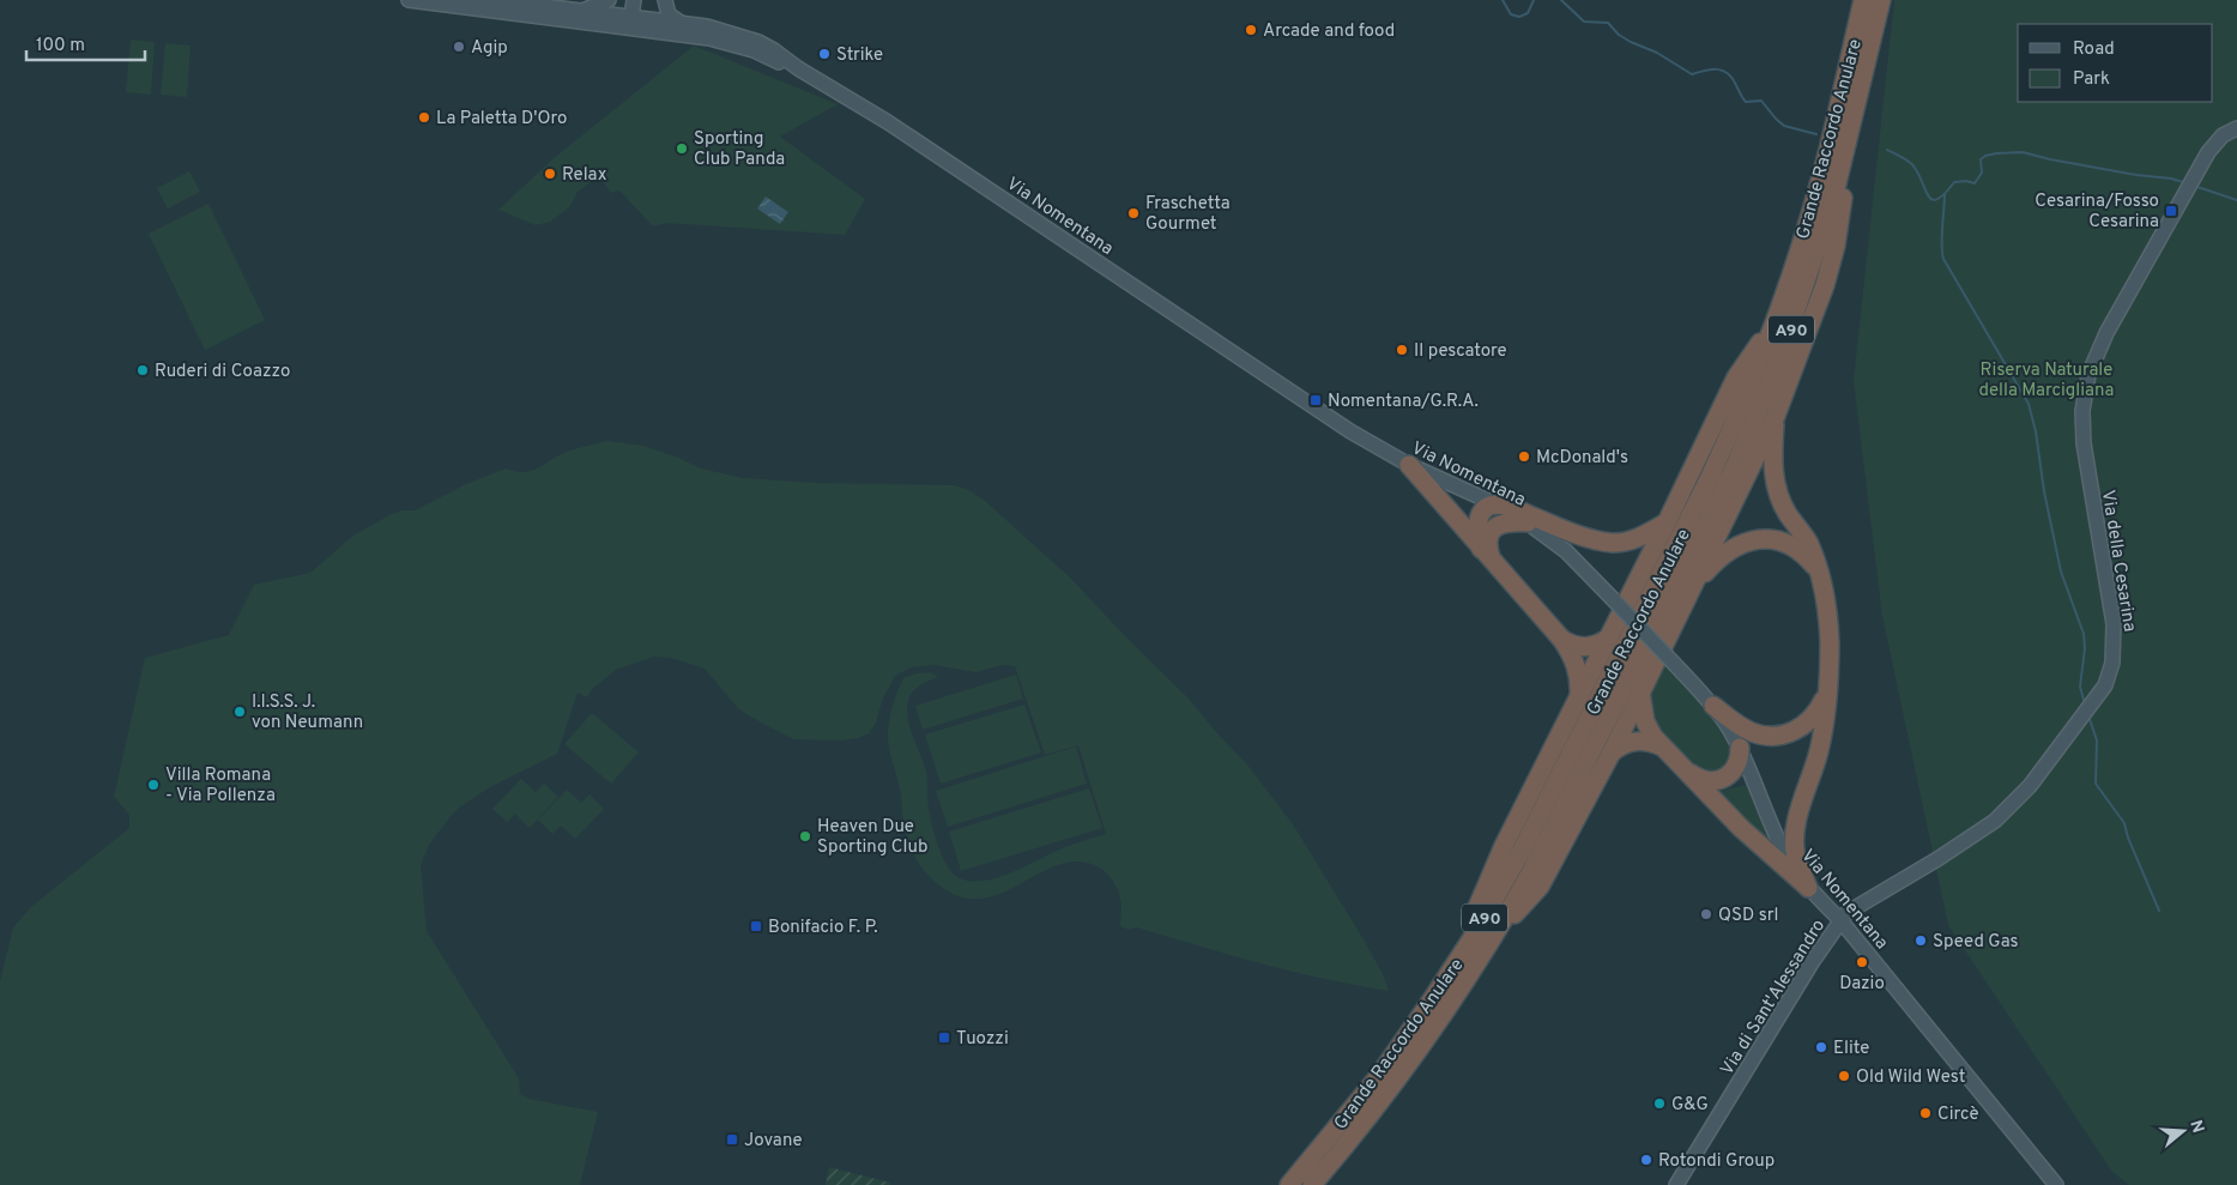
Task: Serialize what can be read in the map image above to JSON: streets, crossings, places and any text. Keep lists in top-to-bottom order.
{
  "streets": {
    "highway": ["Grande Raccordo Anulare", "A90"],
    "main road": ["Via Nomentana", "Via della Cesarina", "Via di Sant'Alessandro"]
  },
  "crossings": [
    ["Via Nomentana", "Via della Cesarina"],
    ["Via Nomentana", "Via di Sant'Alessandro"],
    ["Via della Cesarina", "Via di Sant'Alessandro"]
  ],
  "parks": ["Riserva Naturale della Marcigliana"],
  "places": {
    "other": [
      "Arcade and food",
      "Agip",
      "Strike",
      "La Paletta D'Oro",
      "Sporting Club Panda",
      "Relax",
      "Fraschetta Gourmet",
      "Il pescatore",
      "Ruderi di Coazzo",
      "McDonald's",
      "I.I.S.S. J. von Neumann",
      "Villa Romana - Via Pollenza",
      "Heaven Due Sporting Club",
      "QSD srl",
      "Speed Gas",
      "Dazio",
      "Elite",
      "Old Wild West",
      "G&G",
      "Circè",
      "Rotondi Group"
    ],
    "transit": [
      "Cesarina/Fosso Cesarina",
      "Nomentana/G.R.A.",
      "Bonifacio F. P.",
      "Tuozzi",
      "Jovane"
    ]
  },
  "legend": ["Road", "Park"],
  "scale_bar": "100 m",
  "north": "right"
}
